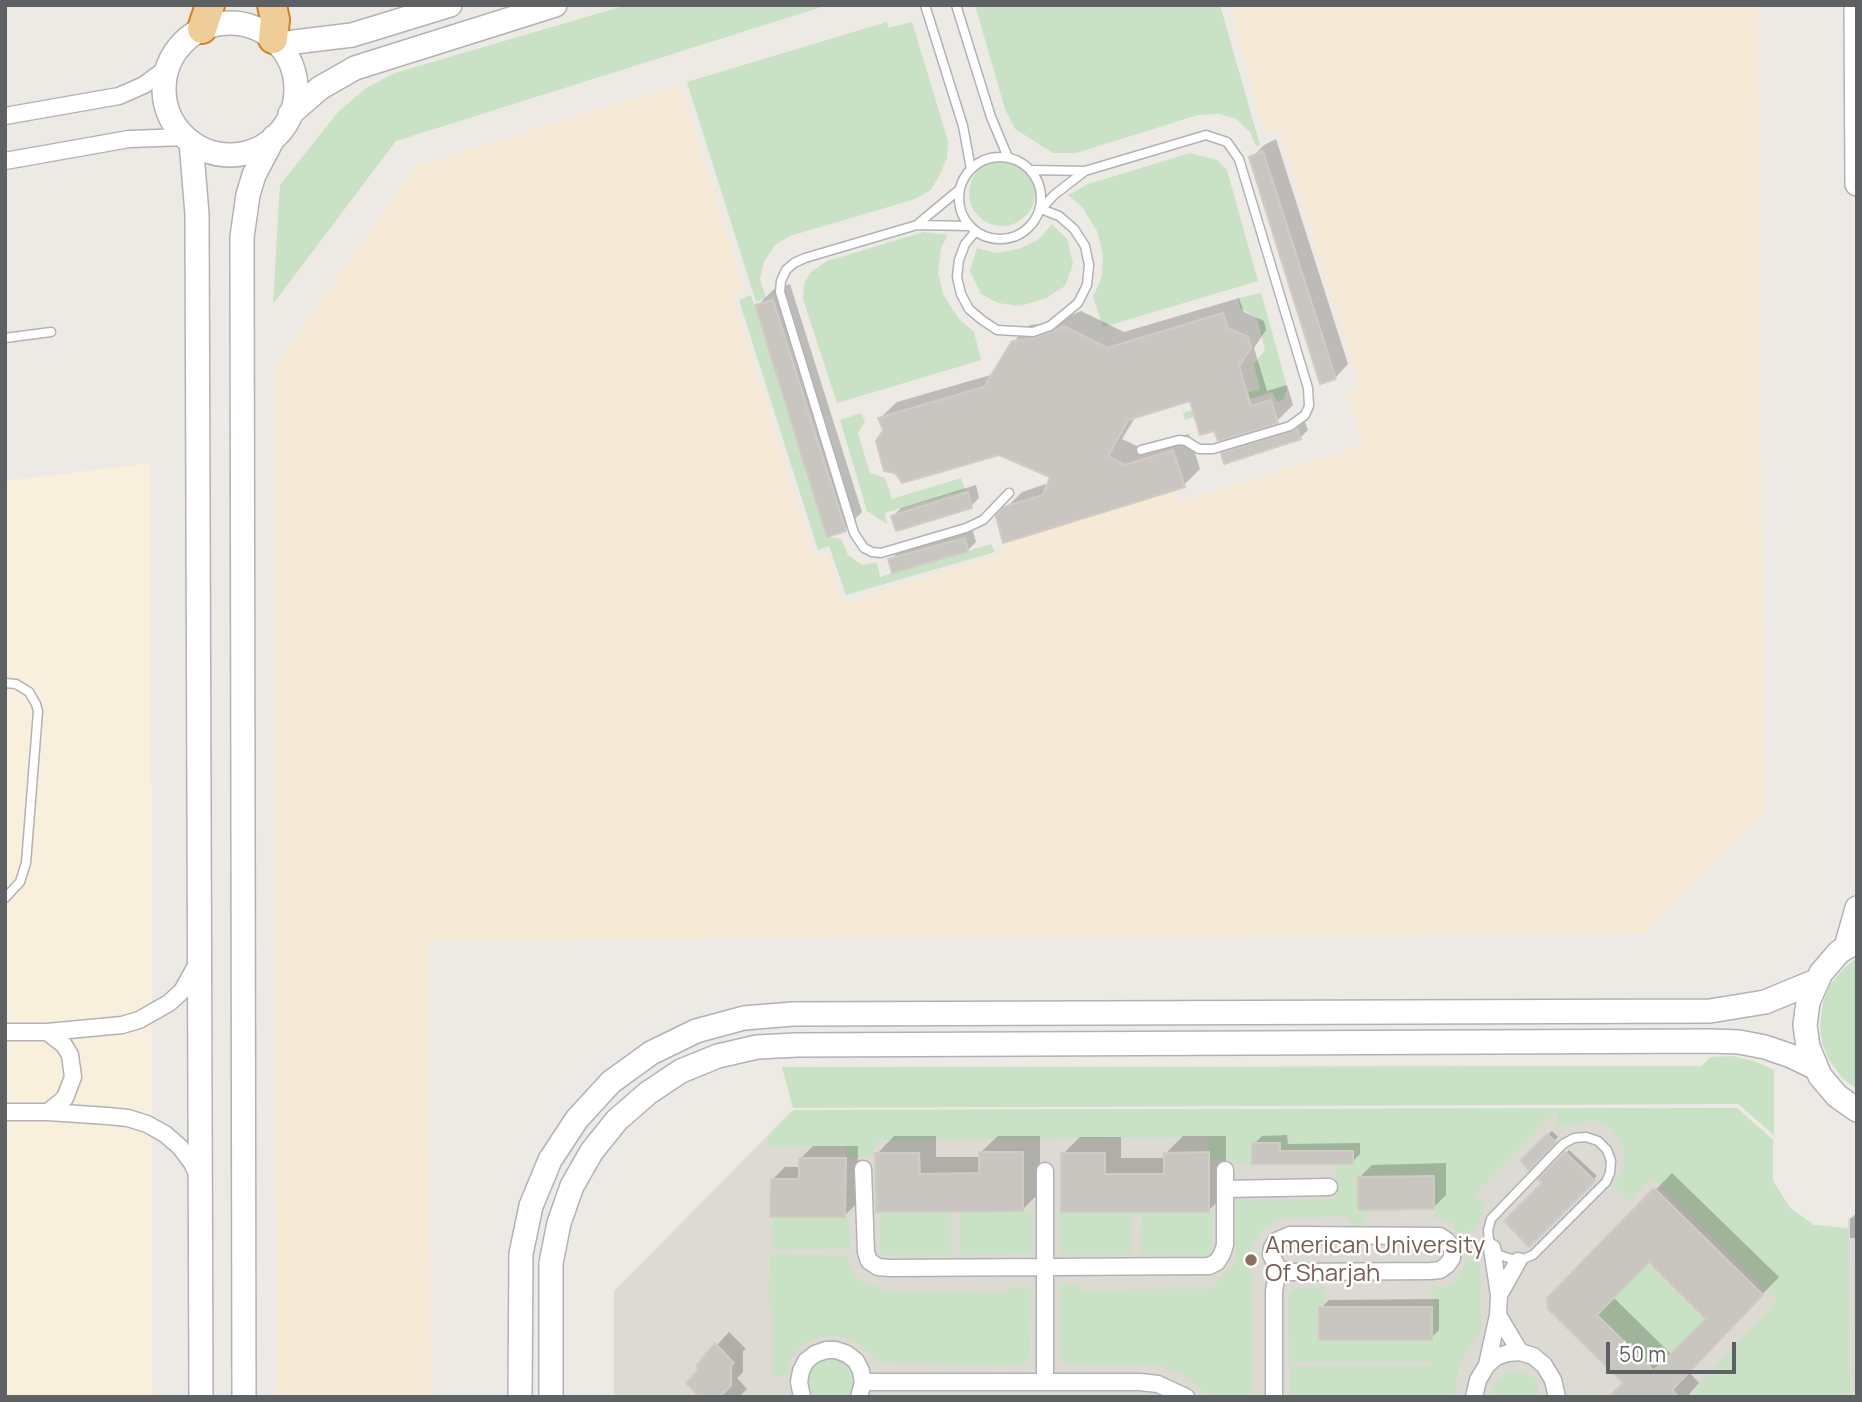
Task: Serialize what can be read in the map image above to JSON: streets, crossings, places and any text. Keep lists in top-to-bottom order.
{
  "places": ["American University Of Sharjah"],
  "scale_bar": "50 m"
}
